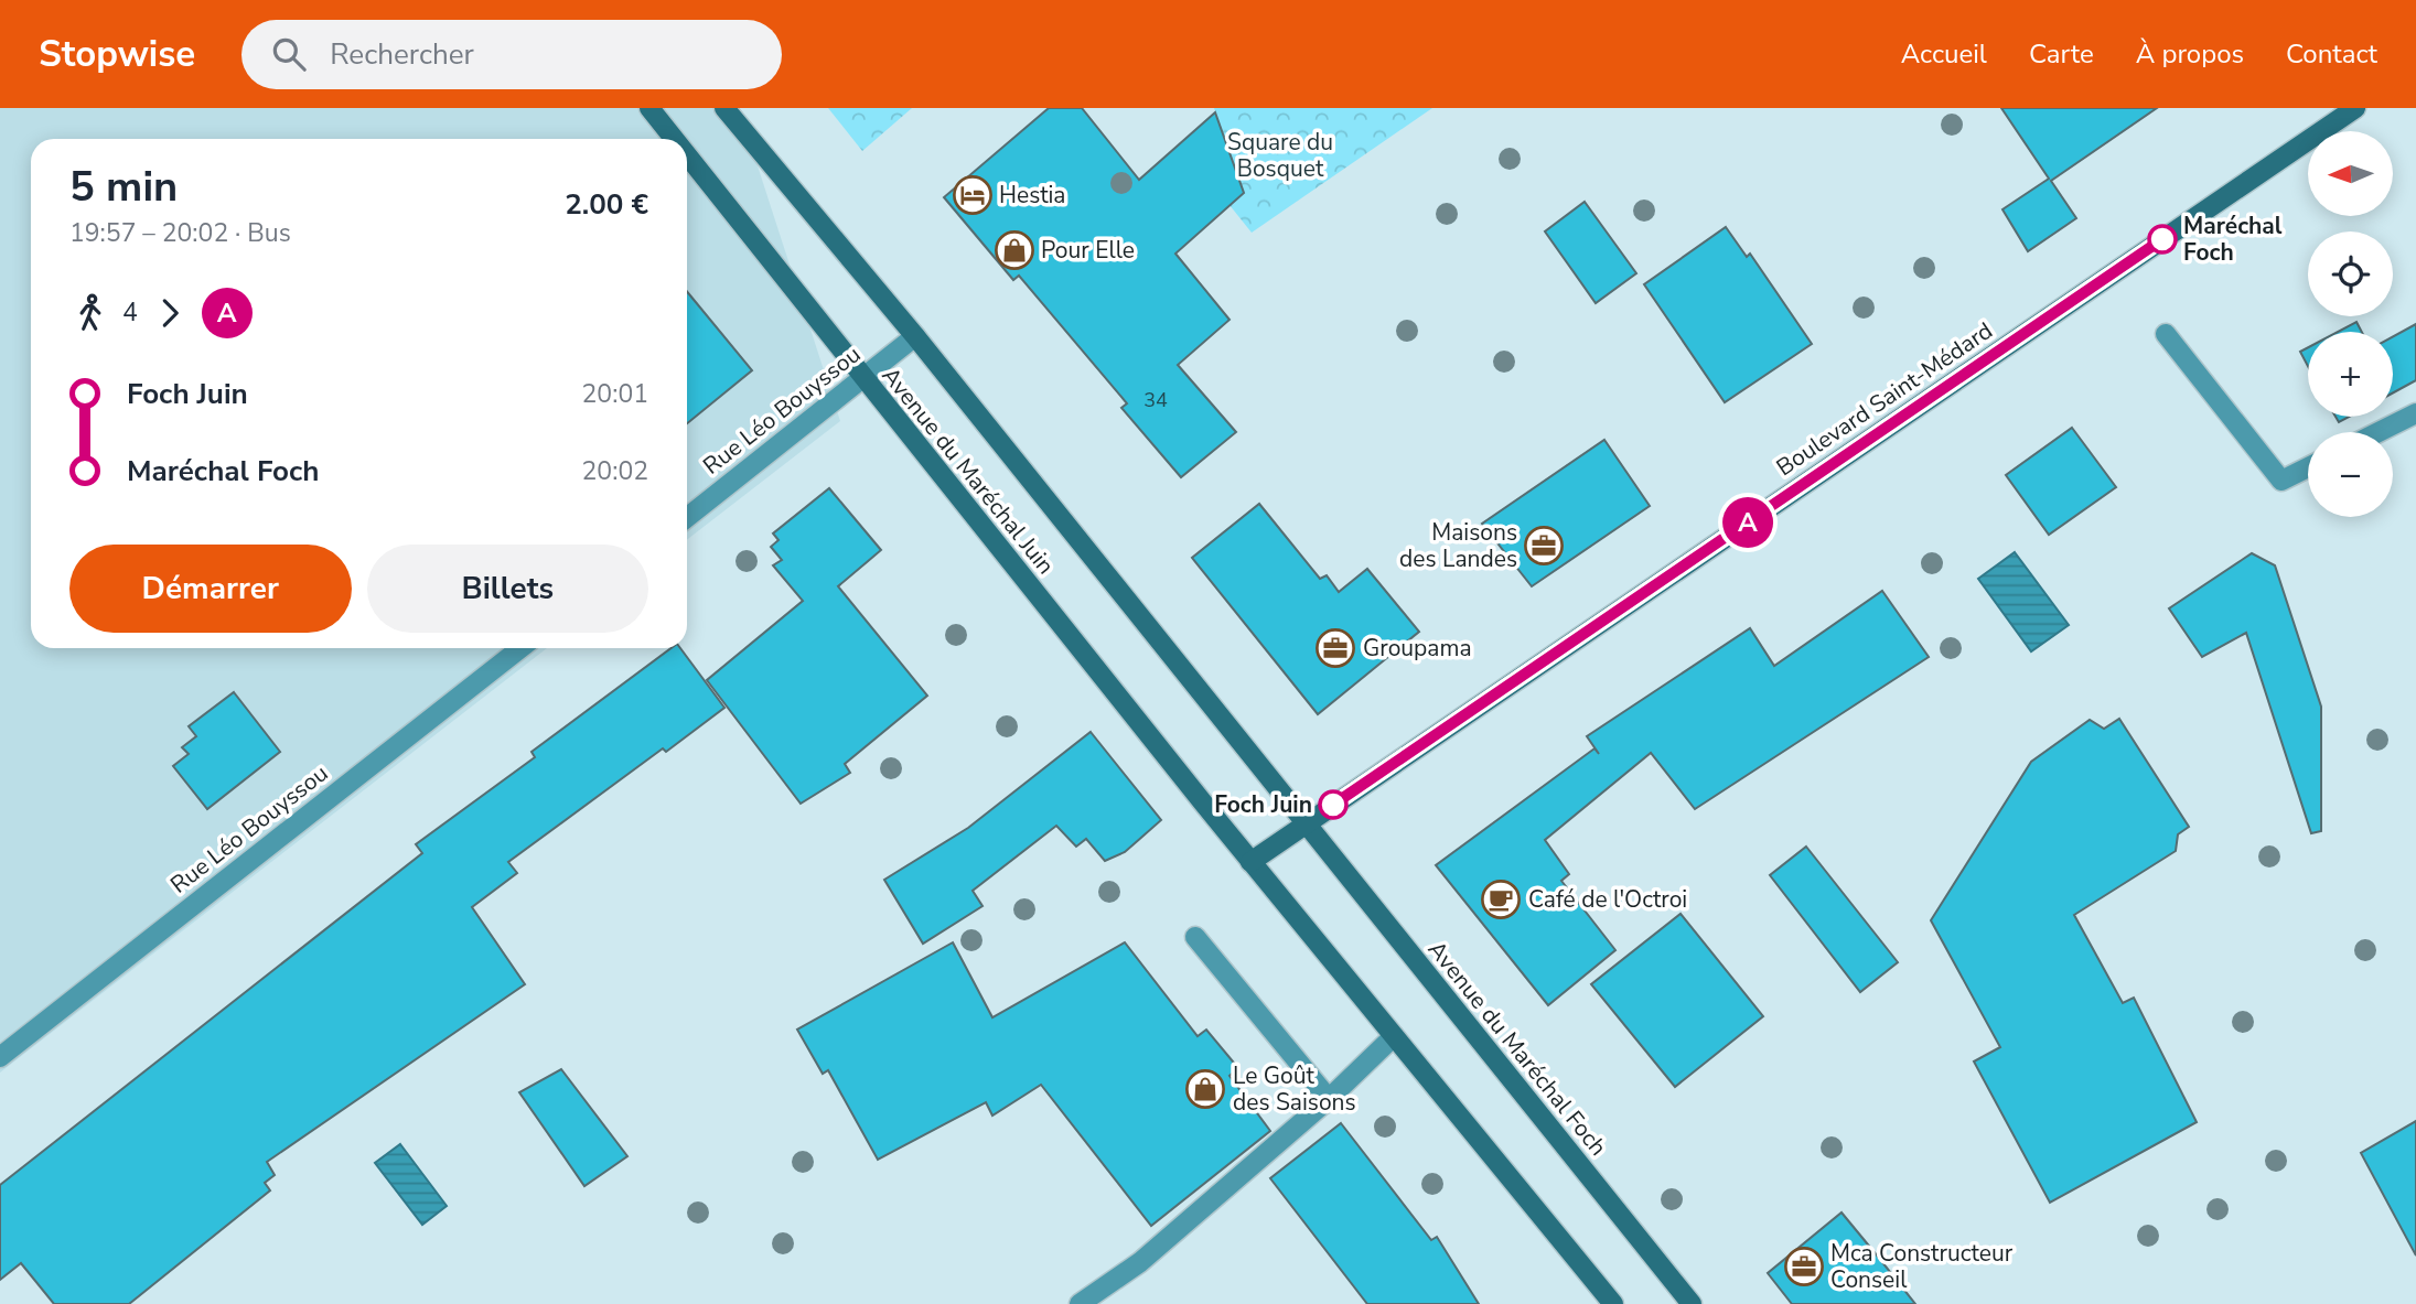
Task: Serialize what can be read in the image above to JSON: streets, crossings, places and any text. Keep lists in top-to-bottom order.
{
  "streets": {
    "main road": ["Boulevard Saint-Médard", "Avenue du Maréchal Juin", "Avenue du Maréchal Foch"],
    "street": ["Rue Léo Bouyssou"]
  },
  "crossings": [
    ["Boulevard Saint-Médard", "Avenue du Maréchal Juin"],
    ["Boulevard Saint-Médard", "Avenue du Maréchal Foch"],
    ["Rue Léo Bouyssou", "Avenue du Maréchal Juin"],
    ["Avenue du Maréchal Juin", "Avenue du Maréchal Foch"]
  ],
  "parks": ["Square du Bosquet"],
  "places": {
    "hotel": ["Hestia"],
    "other": ["Maréchal Foch", "Foch Juin"],
    "shop": ["Pour Elle", "Le Goût des Saisons"],
    "office": ["Maisons des Landes", "Groupama", "Mca Constructeur Conseil"],
    "cafe": ["Café de l'Octroi"]
  },
  "lines": ["bus line A"],
  "house_numbers": ["34"],
  "north": "left",
  "page": {
    "header": "Stopwise",
    "search": "Rechercher",
    "nav": [
      "Accueil",
      "Carte",
      "À propos",
      "Contact"
    ],
    "on_map": "A",
    "map_buttons": ["+", "−"],
    "heading": ["5 min", "19:57 – 20:02 · Bus", "2.00 €"],
    "legs": ["4", "A"],
    "list": [
      {
        "name": "Foch Juin",
        "value": "20:01"
      },
      {
        "name": "Maréchal Foch",
        "value": "20:02"
      }
    ],
    "buttons": ["Démarrer", "Billets"]
  }
}
